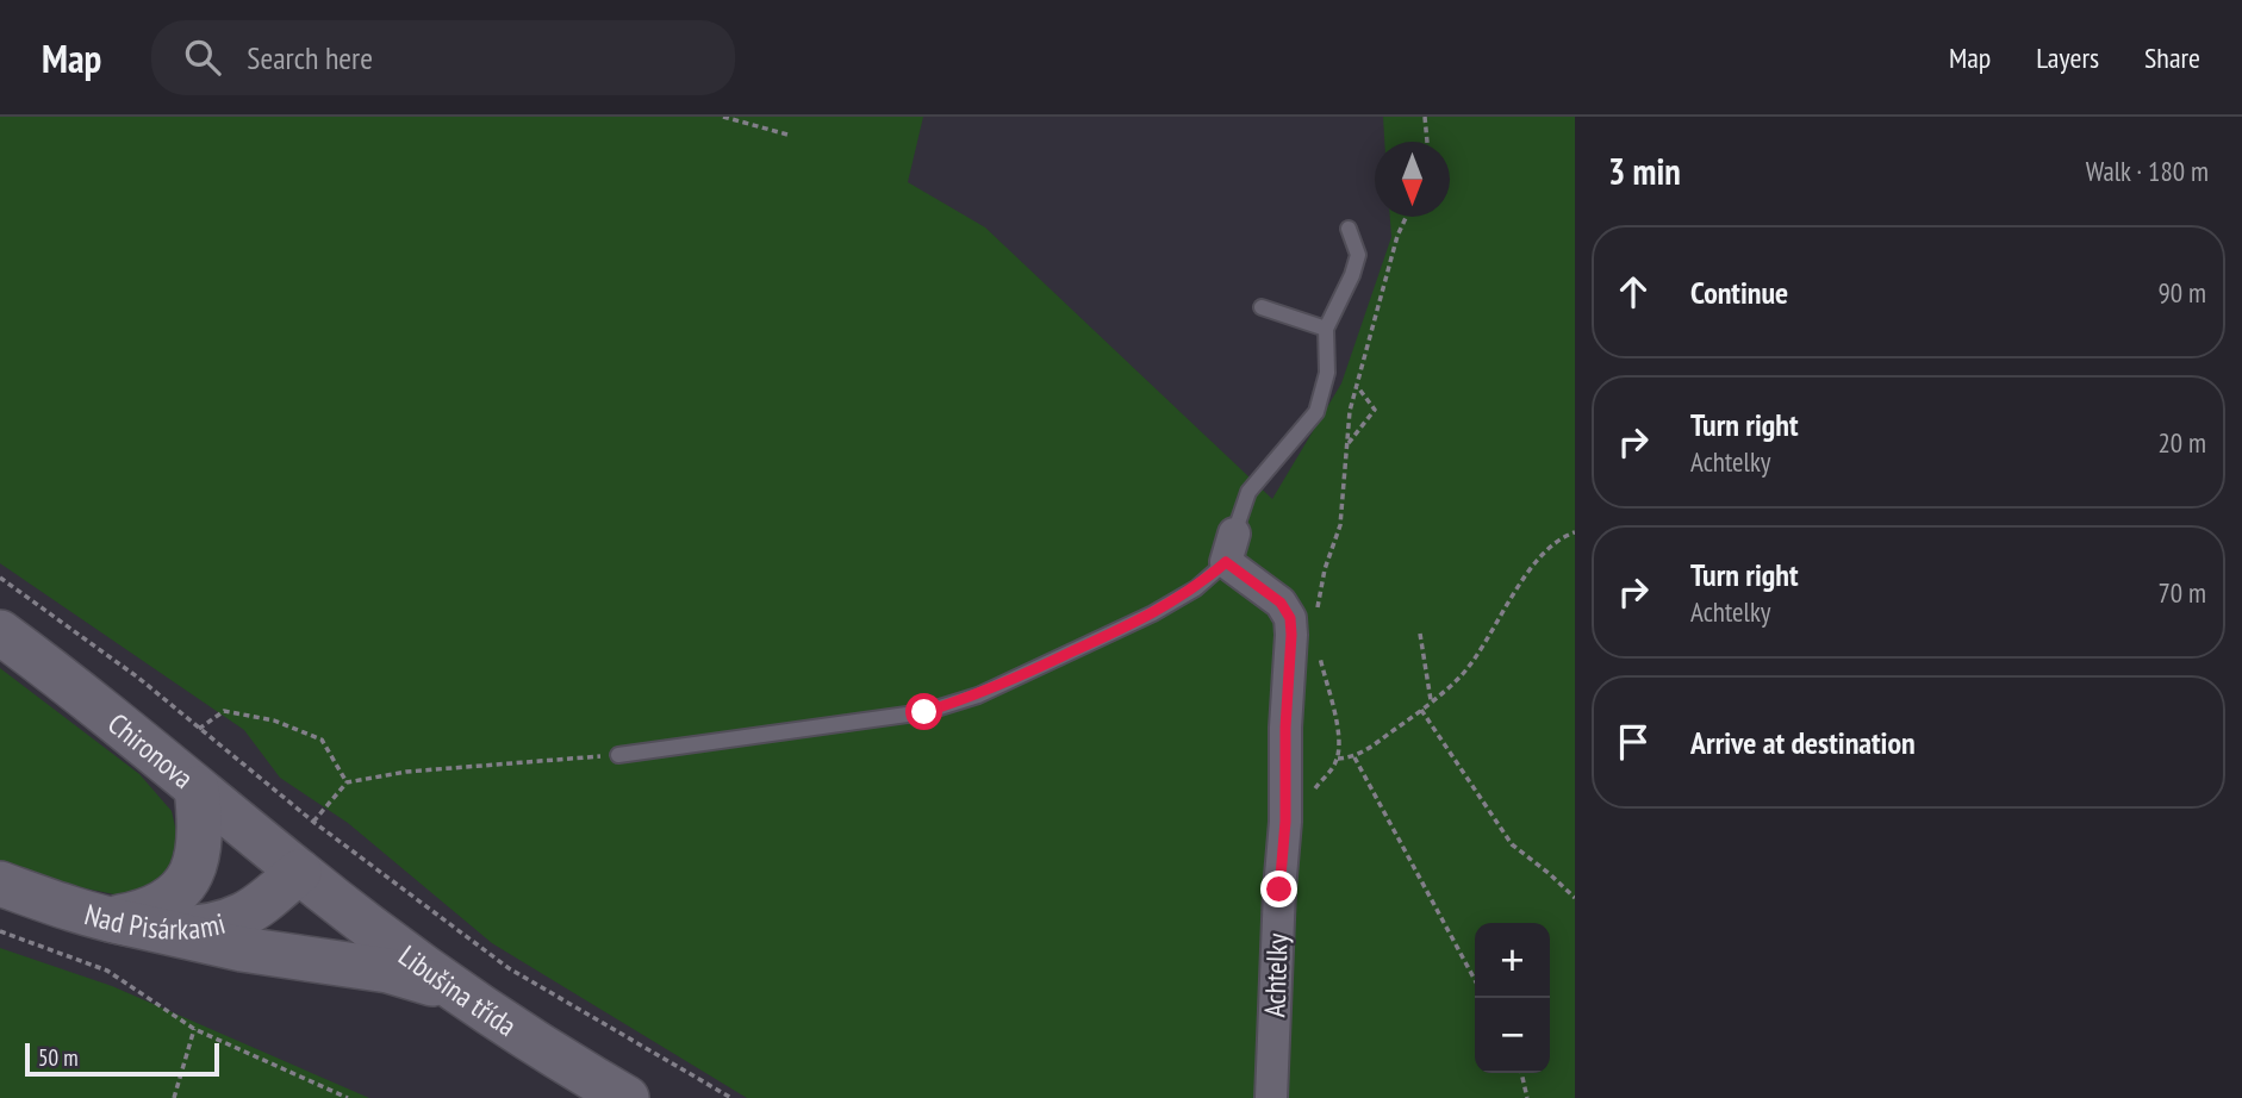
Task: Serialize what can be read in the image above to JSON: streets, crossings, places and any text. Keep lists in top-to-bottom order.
{
  "streets": {
    "street": [
      "Chironova",
      "Nad Pisárkami",
      "Achtelky",
      "Libušina třída"
    ]
  },
  "crossings": [
    ["Chironova", "Nad Pisárkami"],
    ["Chironova", "Libušina třída"],
    ["Nad Pisárkami", "Libušina třída"]
  ],
  "scale_bar": "50 m",
  "north": "bottom",
  "page": {
    "header": "Map",
    "search": "Search here",
    "nav": ["Map", "Layers", "Share"],
    "heading": ["3 min", "Walk · 180 m"],
    "list": [
      ["Continue", "90 m"],
      ["Turn right", "Achtelky", "20 m"],
      ["Turn right", "Achtelky", "70 m"],
      "Arrive at destination"
    ],
    "map_buttons": ["+", "−"],
    "scale": "50 m"
  }
}
